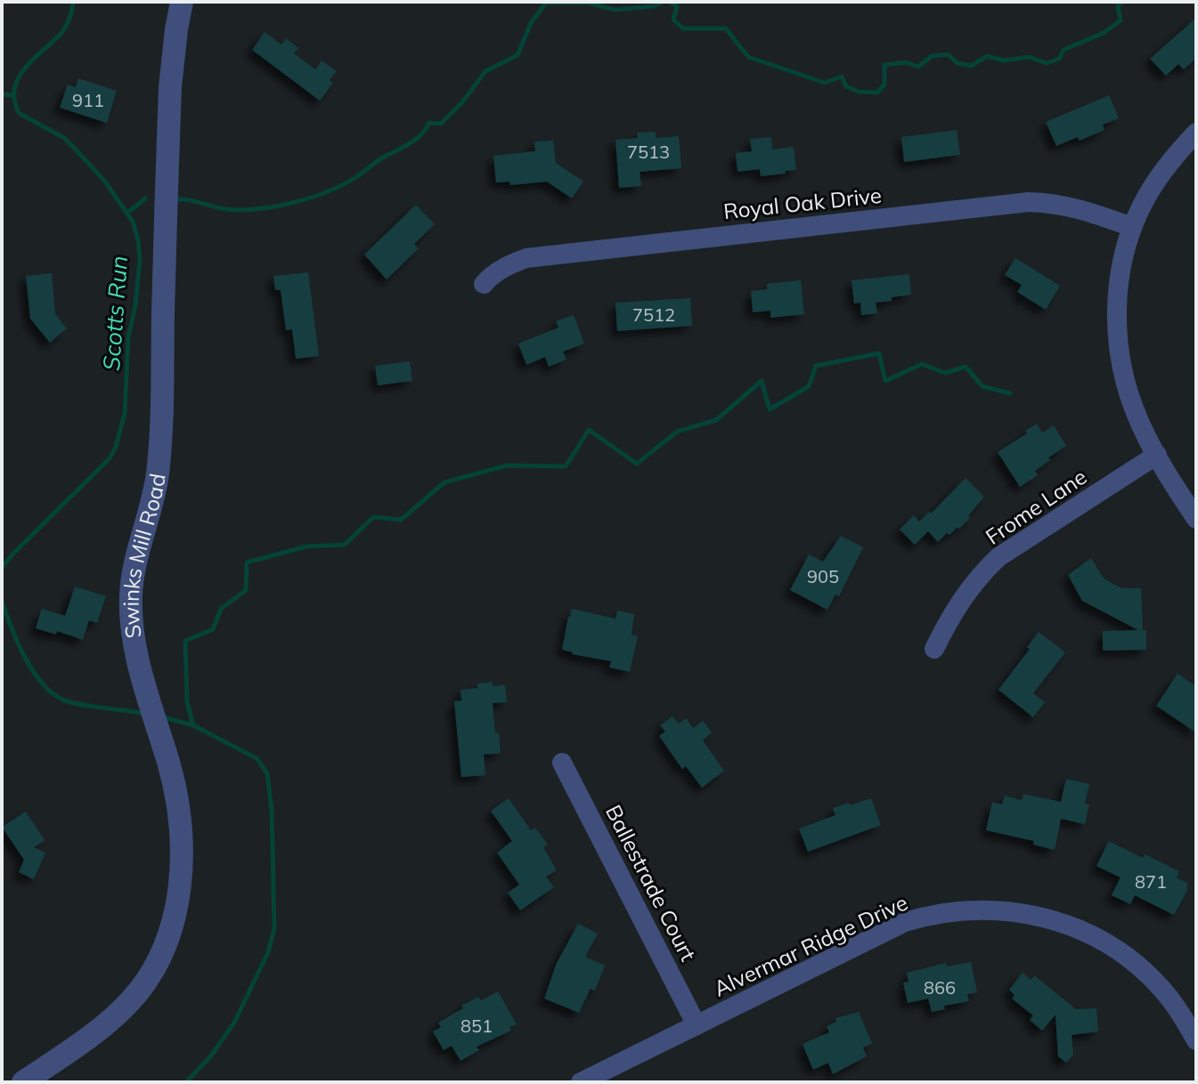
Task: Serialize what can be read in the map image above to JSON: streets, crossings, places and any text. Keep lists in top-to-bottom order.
{
  "streets": {
    "street": [
      "Royal Oak Drive",
      "Frome Lane",
      "Swinks Mill Road",
      "Ballestrade Court",
      "Alvermar Ridge Drive"
    ]
  },
  "crossings": [
    ["Ballestrade Court", "Alvermar Ridge Drive"]
  ],
  "water": ["Scotts Run"],
  "house_numbers": [
    "911",
    "7513",
    "7512",
    "905",
    "871",
    "866",
    "851"
  ]
}
